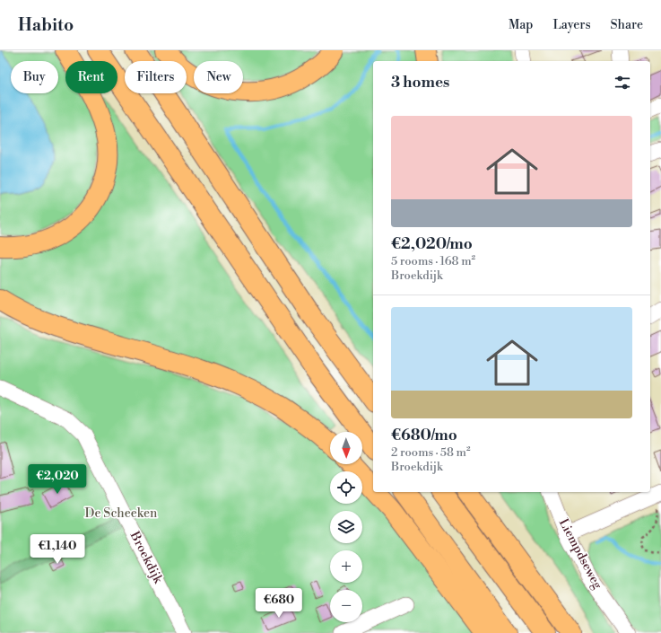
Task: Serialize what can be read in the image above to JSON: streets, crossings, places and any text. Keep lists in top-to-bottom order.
{
  "streets": {
    "street": ["Liempdseweg", "Broekdijk"]
  },
  "parks": ["De Scheeken"],
  "north": "bottom",
  "page": {
    "header": "Habito",
    "nav": ["Map", "Layers", "Share"],
    "chip": [
      "Buy",
      "Rent",
      "Filters",
      "New"
    ],
    "heading": "3 homes",
    "list": [
      {
        "name": "€2,020/mo",
        "note": "5 rooms · 168 m² · Broekdijk"
      },
      {
        "name": "€680/mo",
        "note": "2 rooms · 58 m² · Broekdijk"
      }
    ],
    "map_buttons": ["+", "−"],
    "price": ["€2,020", "€1,140", "€680"]
  }
}
